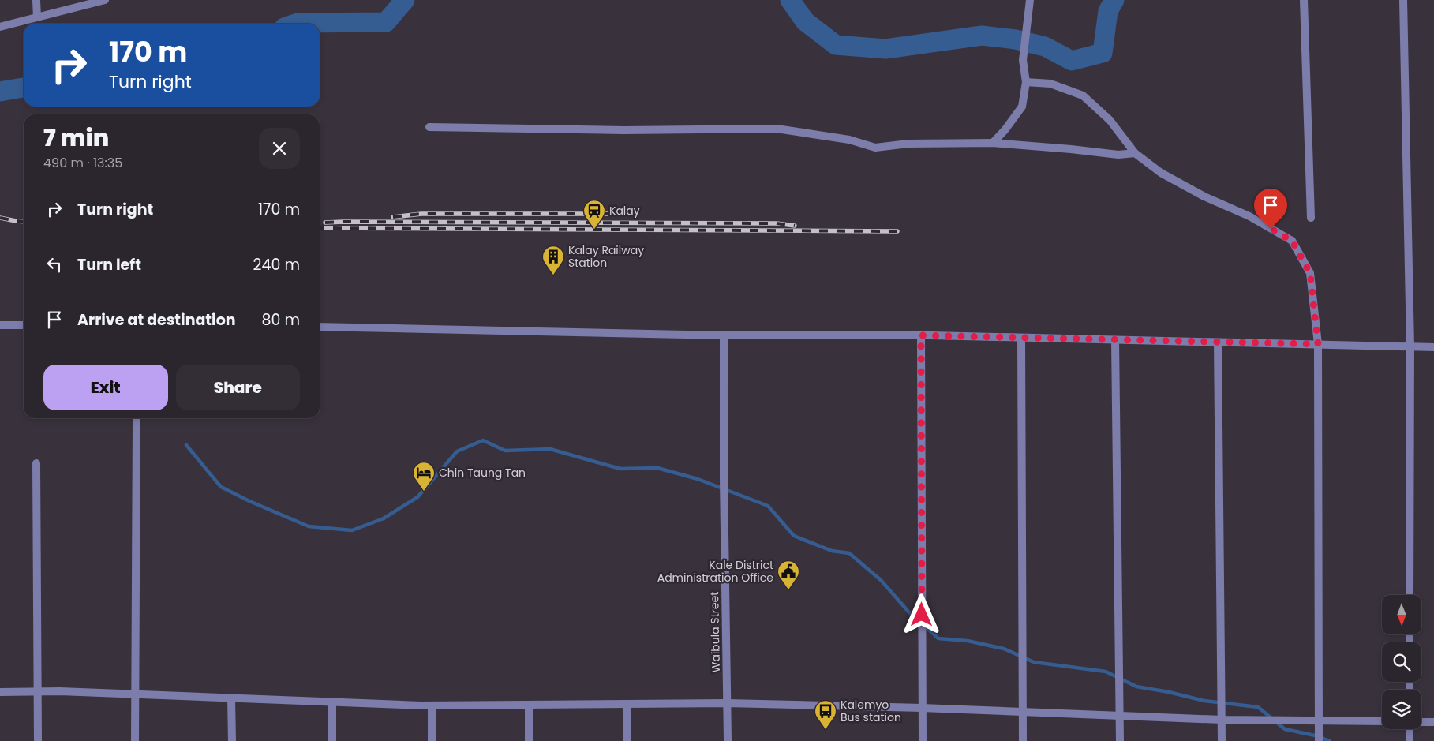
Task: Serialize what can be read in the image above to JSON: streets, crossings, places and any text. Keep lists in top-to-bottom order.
{
  "streets": {
    "street": ["Waibula Street"]
  },
  "places": {
    "station": ["Kalay"],
    "building": ["Kalay Railway Station"],
    "hotel": ["Chin Taung Tan"],
    "public building": ["Kale District Administration Office"],
    "bus stop": ["Kalemyo Bus station"]
  },
  "north": "bottom",
  "page": {
    "turn": ["170 m", "Turn right"],
    "heading": ["7 min", "490 m · 13:35"],
    "list": [
      {
        "name": "Turn right",
        "value": "170 m"
      },
      {
        "name": "Turn left",
        "value": "240 m"
      },
      {
        "name": "Arrive at destination",
        "value": "80 m"
      }
    ],
    "buttons": ["Exit", "Share"]
  }
}
